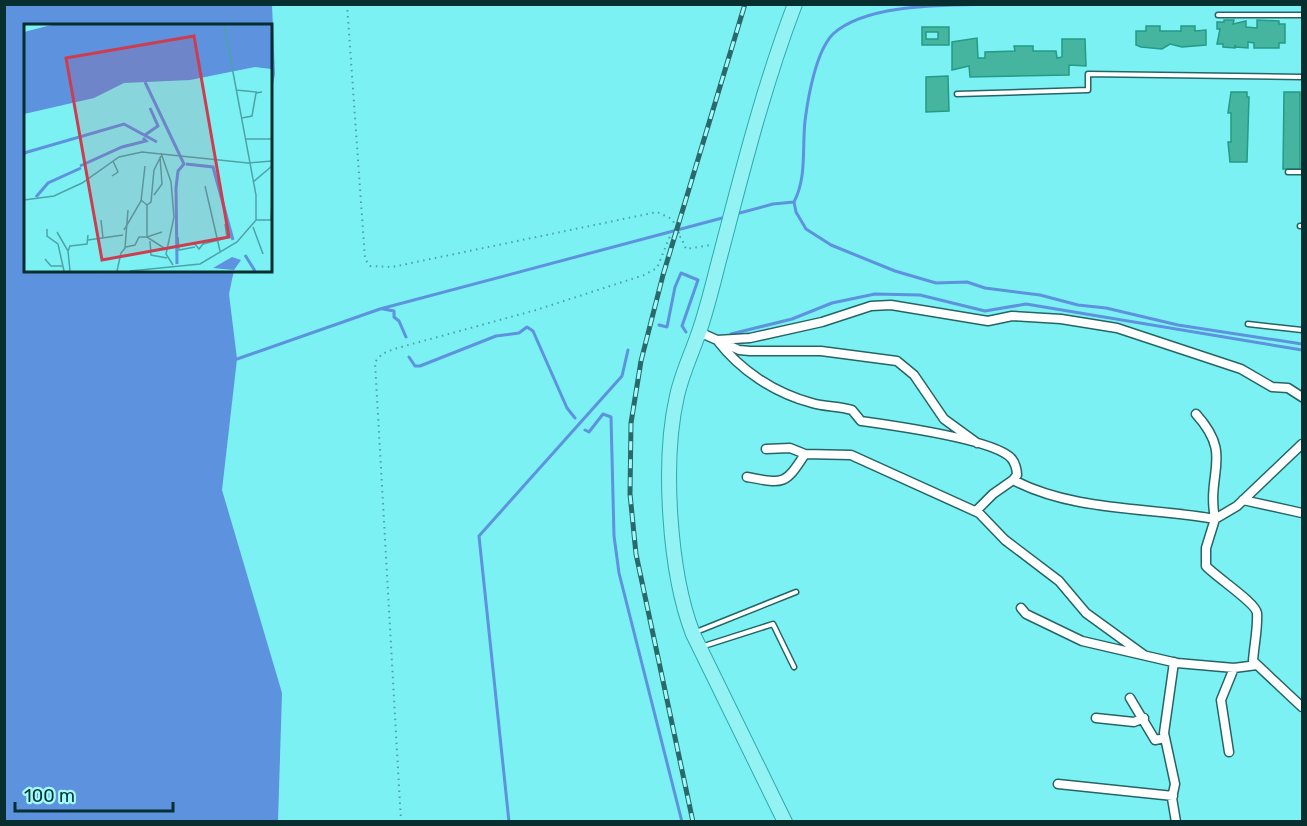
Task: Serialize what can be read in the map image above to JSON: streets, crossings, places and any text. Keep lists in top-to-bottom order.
{
  "scale_bar": "100 m"
}
